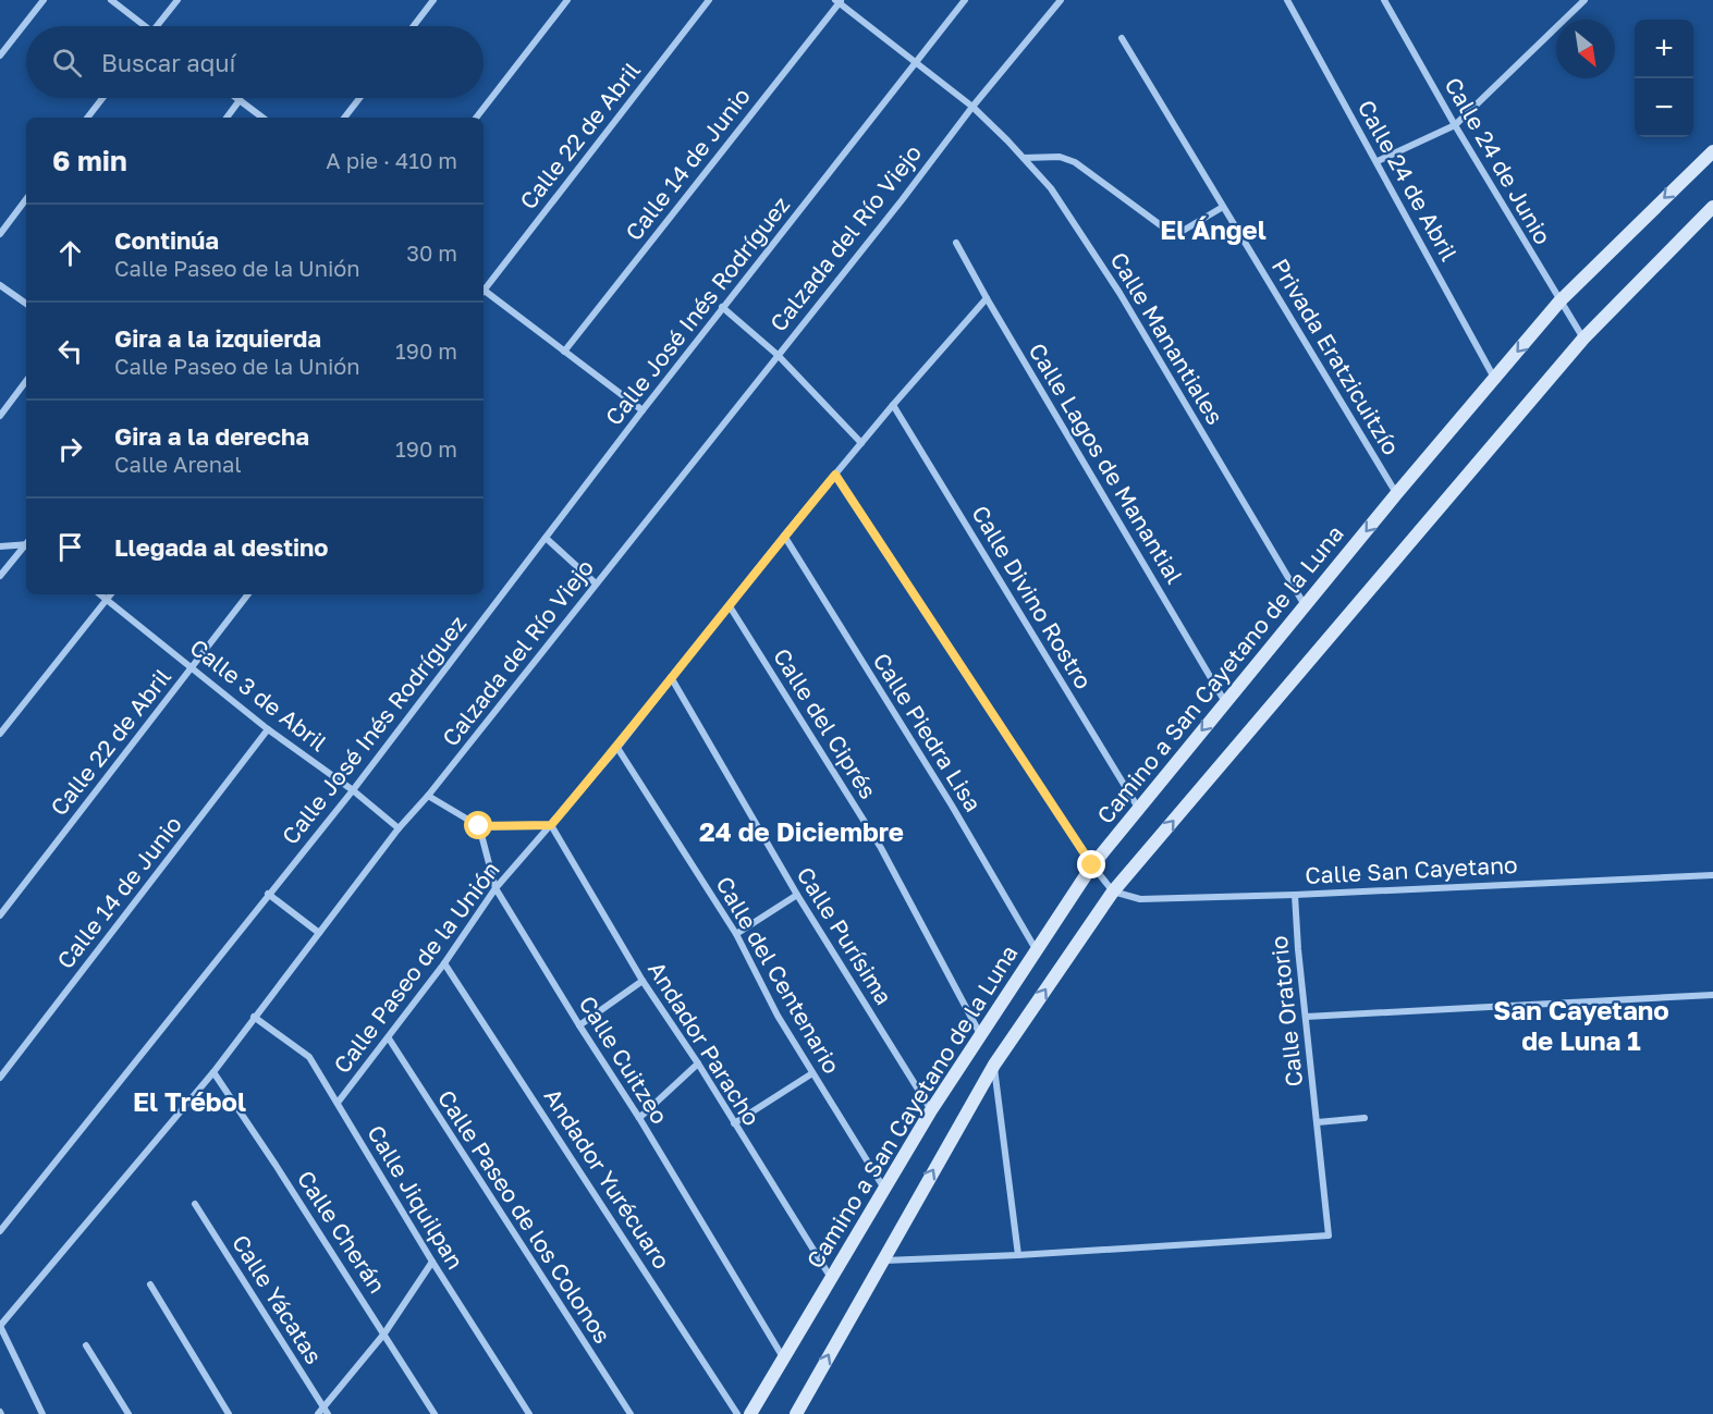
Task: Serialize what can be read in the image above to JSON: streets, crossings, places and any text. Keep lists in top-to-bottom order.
{
  "streets": {
    "street": [
      "Calle 22 de Abril",
      "Calle 24 de Junio",
      "Calle 14 de Junio",
      "Calle 24 de Abril",
      "Calzada del Río Viejo",
      "Calle José Inés Rodríguez",
      "Calle Manantiales",
      "Privada Eratzicuitzío",
      "Calle Lagos de Manantial",
      "Calle Divino Rostro",
      "Camino a San Cayetano de la Luna",
      "Calle 3 de Abril",
      "Calle del Ciprés",
      "Calle Piedra Lisa",
      "Calle San Cayetano",
      "Calle Purísima",
      "Calle Paseo de la Unión",
      "Calle del Centenario",
      "Calle Oratorio",
      "Andador Paracho",
      "Calle Cuitzeo",
      "Andador Yurécuaro",
      "Calle Jiquilpan",
      "Calle Paseo de los Colonos",
      "Calle Cherán",
      "Calle Yácatas"
    ]
  },
  "crossings": [
    ["Calle 22 de Abril", "Calle 3 de Abril"],
    ["Calle 24 de Junio", "Camino a San Cayetano de la Luna"],
    ["Calle 14 de Junio", "Calle Manantiales"],
    ["Calle 14 de Junio", "Calle 3 de Abril"],
    ["Calle 24 de Abril", "Camino a San Cayetano de la Luna"],
    ["Calzada del Río Viejo", "Calle Manantiales"],
    ["Calzada del Río Viejo", "Calle 3 de Abril"],
    ["Calzada del Río Viejo", "Calle Jiquilpan"],
    ["Calzada del Río Viejo", "Calle Cherán"],
    ["Calle José Inés Rodríguez", "Calle Manantiales"],
    ["Calle José Inés Rodríguez", "Calle 3 de Abril"],
    ["Calle Manantiales", "Camino a San Cayetano de la Luna"],
    ["Privada Eratzicuitzío", "Camino a San Cayetano de la Luna"],
    ["Calle Lagos de Manantial", "Camino a San Cayetano de la Luna"],
    ["Calle Lagos de Manantial", "Calle Paseo de la Unión"],
    ["Calle Divino Rostro", "Camino a San Cayetano de la Luna"],
    ["Calle Divino Rostro", "Calle Paseo de la Unión"],
    ["Camino a San Cayetano de la Luna", "Calle del Ciprés"],
    ["Camino a San Cayetano de la Luna", "Calle Piedra Lisa"],
    ["Camino a San Cayetano de la Luna", "Calle San Cayetano"],
    ["Camino a San Cayetano de la Luna", "Calle Purísima"],
    ["Camino a San Cayetano de la Luna", "Calle del Centenario"],
    ["Camino a San Cayetano de la Luna", "Andador Paracho"],
    ["Camino a San Cayetano de la Luna", "Calle Cuitzeo"],
    ["Calle del Ciprés", "Calle Paseo de la Unión"],
    ["Calle Piedra Lisa", "Calle Paseo de la Unión"],
    ["Calle San Cayetano", "Calle Oratorio"],
    ["Calle Purísima", "Calle Paseo de la Unión"],
    ["Calle Paseo de la Unión", "Calle del Centenario"],
    ["Calle Paseo de la Unión", "Andador Paracho"],
    ["Calle Paseo de la Unión", "Calle Cuitzeo"],
    ["Calle Paseo de la Unión", "Andador Yurécuaro"],
    ["Calle Paseo de la Unión", "Calle Jiquilpan"],
    ["Calle Paseo de la Unión", "Calle Paseo de los Colonos"]
  ],
  "districts": [
    "El Ángel",
    "24 de Diciembre",
    "San Cayetano de Luna 1",
    "El Trébol"
  ],
  "north": "bottom right",
  "page": {
    "map_buttons": ["+", "−"],
    "search": "Buscar aquí",
    "heading": ["6 min", "A pie · 410 m"],
    "list": [
      ["Continúa", "Calle Paseo de la Unión", "30 m"],
      ["Gira a la izquierda", "Calle Paseo de la Unión", "190 m"],
      ["Gira a la derecha", "Calle Arenal", "190 m"],
      "Llegada al destino"
    ]
  }
}
